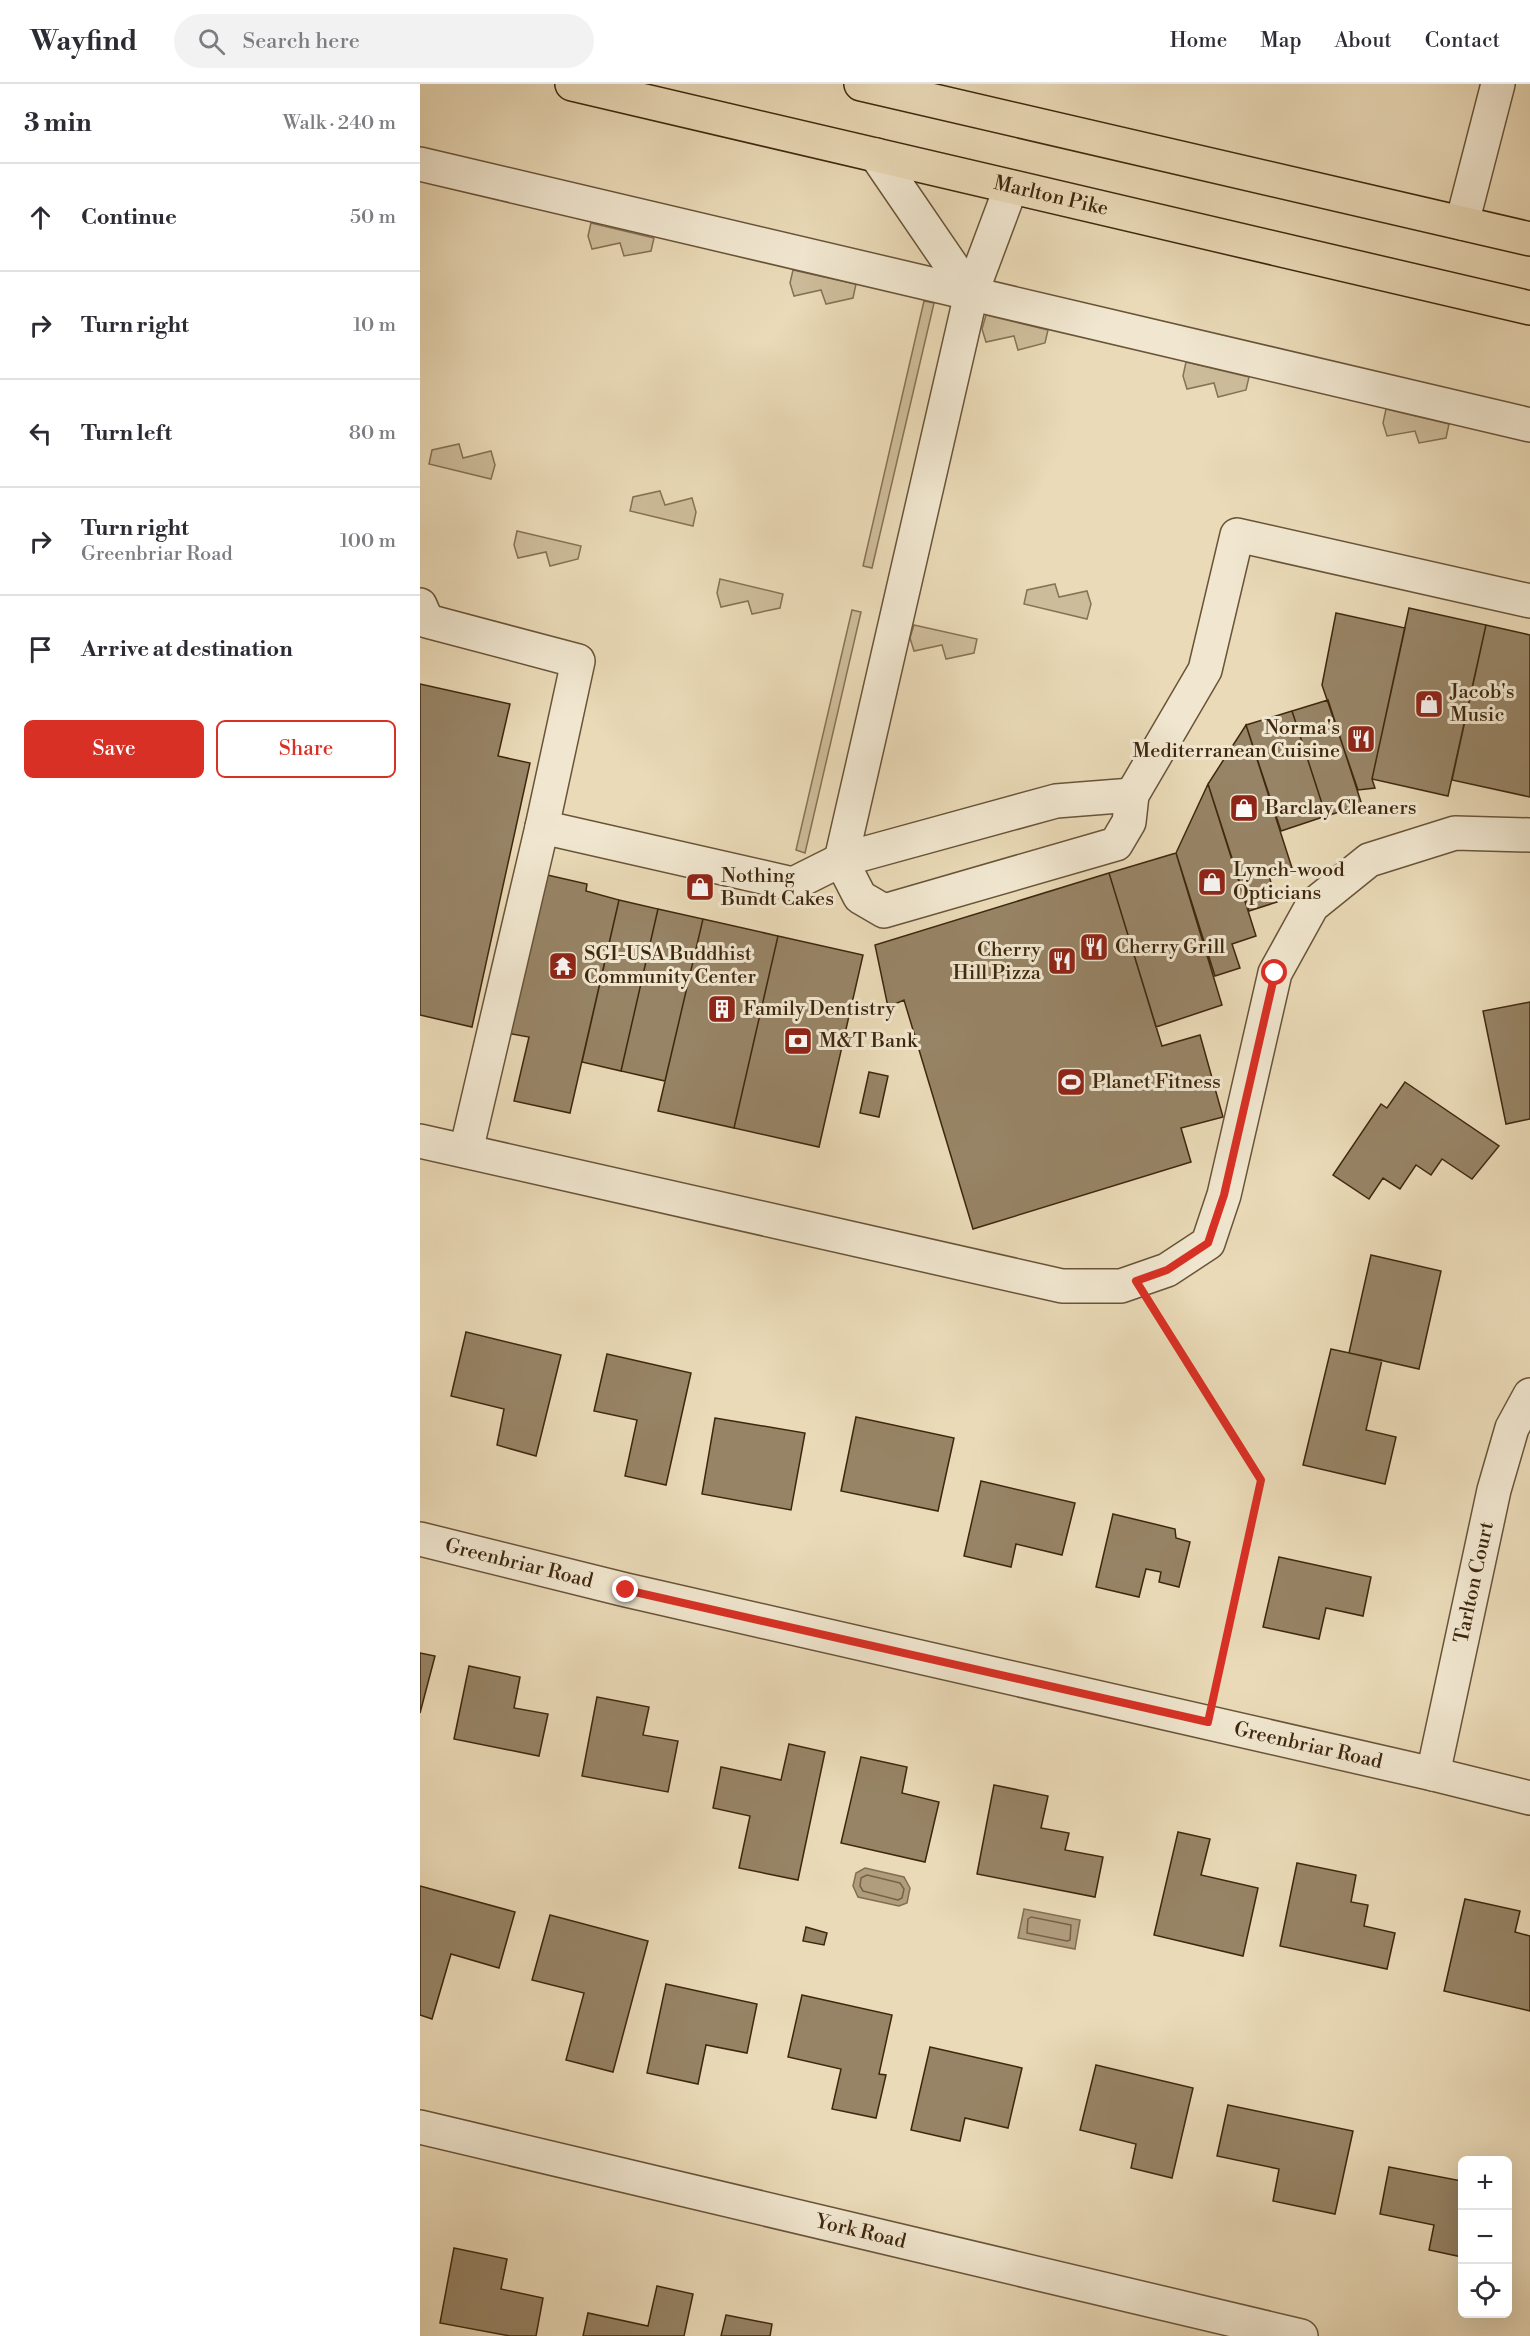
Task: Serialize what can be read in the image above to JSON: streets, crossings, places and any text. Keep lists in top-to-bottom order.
{
  "streets": {
    "highway": ["Marlton Pike"],
    "street": ["Greenbriar Road", "Tarlton Court", "York Road"]
  },
  "crossings": [
    ["Greenbriar Road", "Tarlton Court"]
  ],
  "places": {
    "shop": [
      "Jacob's Music",
      "Barclay Cleaners",
      "Lynch-wood Opticians",
      "Nothing Bundt Cakes"
    ],
    "restaurant": ["Norma's Mediterranean Cuisine", "Cherry Grill", "Cherry Hill Pizza"],
    "temple": ["SGI-USA Buddhist Community Center"],
    "building": ["Family Dentistry"],
    "bank": ["M&T Bank"],
    "sports": ["Planet Fitness"]
  },
  "page": {
    "header": "Wayfind",
    "search": "Search here",
    "nav": [
      "Home",
      "Map",
      "About",
      "Contact"
    ],
    "heading": ["3 min", "Walk · 240 m"],
    "list": [
      ["Continue", "50 m"],
      ["Turn right", "10 m"],
      ["Turn left", "80 m"],
      ["Turn right", "Greenbriar Road", "100 m"],
      "Arrive at destination"
    ],
    "buttons": ["Save", "Share"],
    "map_buttons": ["+", "−"]
  }
}
